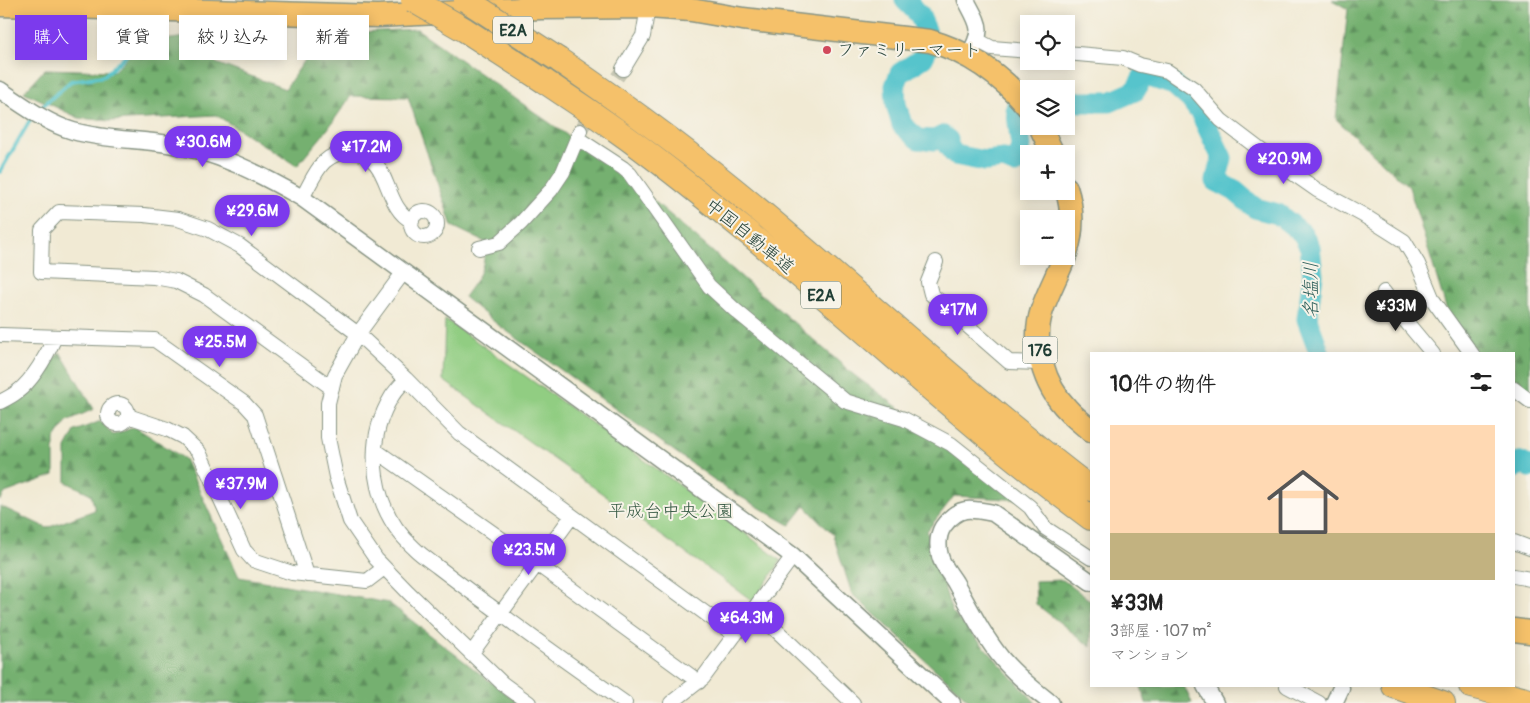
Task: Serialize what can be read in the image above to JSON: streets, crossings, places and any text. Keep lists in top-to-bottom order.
{
  "streets": {
    "highway": ["E2A", "中国自動車道", "176"]
  },
  "water": ["名塩川"],
  "parks": ["平成台中央公園"],
  "places": ["ファミリーマート"],
  "page": {
    "map_buttons": ["+", "−"],
    "chip": [
      "購入",
      "賃貸",
      "絞り込み",
      "新着"
    ],
    "price": [
      "¥30.6M",
      "¥17.2M",
      "¥20.9M",
      "¥29.6M",
      "¥33M",
      "¥17M",
      "¥25.5M",
      "¥37.9M",
      "¥23.5M",
      "¥64.3M"
    ],
    "heading": "10件の物件",
    "list": [
      {
        "name": "¥33M",
        "note": "3部屋 · 107 m² · マンション"
      }
    ]
  }
}
